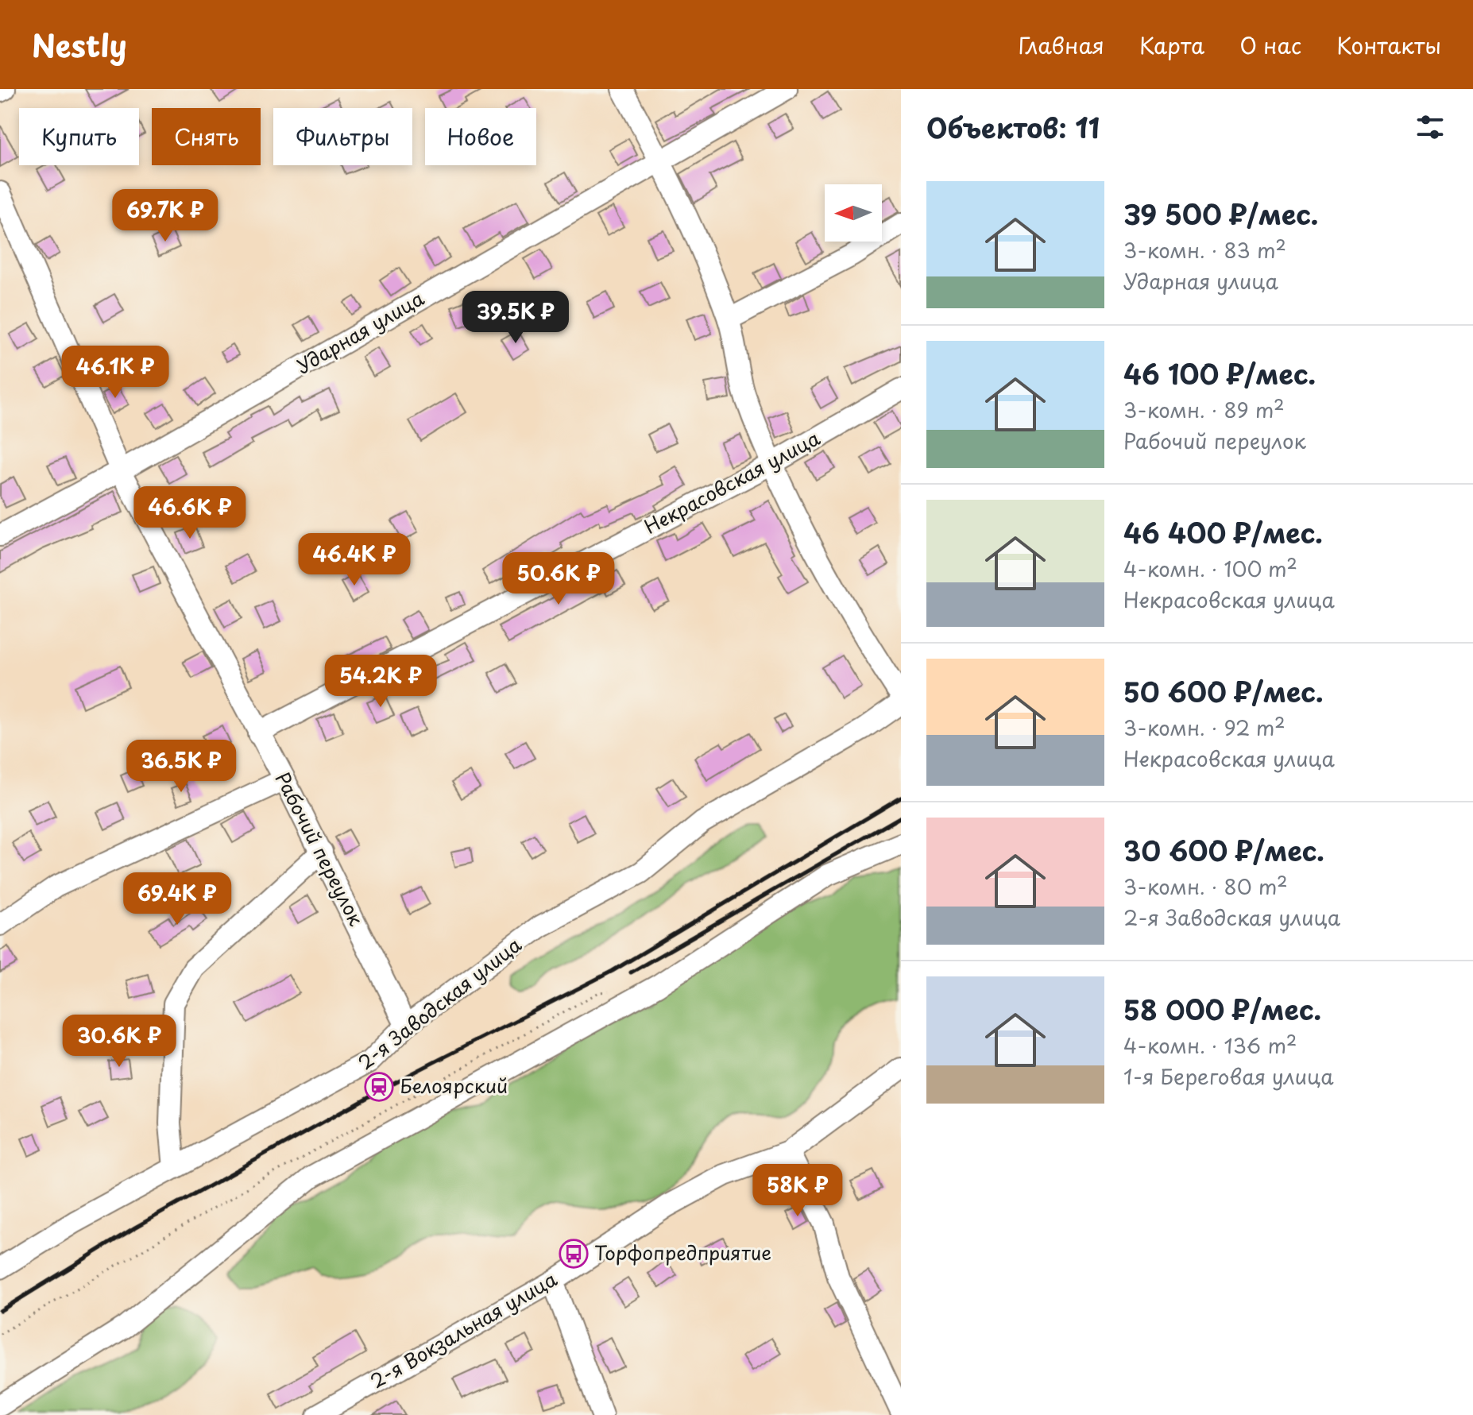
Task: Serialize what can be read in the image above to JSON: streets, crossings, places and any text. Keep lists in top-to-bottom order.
{
  "streets": {
    "street": [
      "Ударная улица",
      "Некрасовская улица",
      "Рабочий переулок",
      "2-я Заводская улица",
      "2-я Вокзальная улица"
    ]
  },
  "crossings": [
    ["Ударная улица", "Рабочий переулок"],
    ["Некрасовская улица", "Рабочий переулок"],
    ["Рабочий переулок", "2-я Заводская улица"]
  ],
  "places": {
    "station": ["Белоярский"],
    "bus stop": ["Торфопредприятие"]
  },
  "north": "left",
  "page": {
    "header": "Nestly",
    "nav": [
      "Главная",
      "Карта",
      "О нас",
      "Контакты"
    ],
    "heading": "Объектов: 11",
    "chip": [
      "Купить",
      "Снять",
      "Фильтры",
      "Новое"
    ],
    "list": [
      {
        "name": "39 500 ₽/мес.",
        "note": "3-комн. · 83 m² · Ударная улица"
      },
      {
        "name": "46 100 ₽/мес.",
        "note": "3-комн. · 89 m² · Рабочий переулок"
      },
      {
        "name": "46 400 ₽/мес.",
        "note": "4-комн. · 100 m² · Некрасовская улица"
      },
      {
        "name": "50 600 ₽/мес.",
        "note": "3-комн. · 92 m² · Некрасовская улица"
      },
      {
        "name": "30 600 ₽/мес.",
        "note": "3-комн. · 80 m² · 2-я Заводская улица"
      },
      {
        "name": "58 000 ₽/мес.",
        "note": "4-комн. · 136 m² · 1-я Береговая улица"
      }
    ],
    "price": [
      "69.7K ₽",
      "39.5K ₽",
      "46.1K ₽",
      "46.6K ₽",
      "46.4K ₽",
      "50.6K ₽",
      "54.2K ₽",
      "36.5K ₽",
      "69.4K ₽",
      "30.6K ₽",
      "58K ₽"
    ]
  }
}
